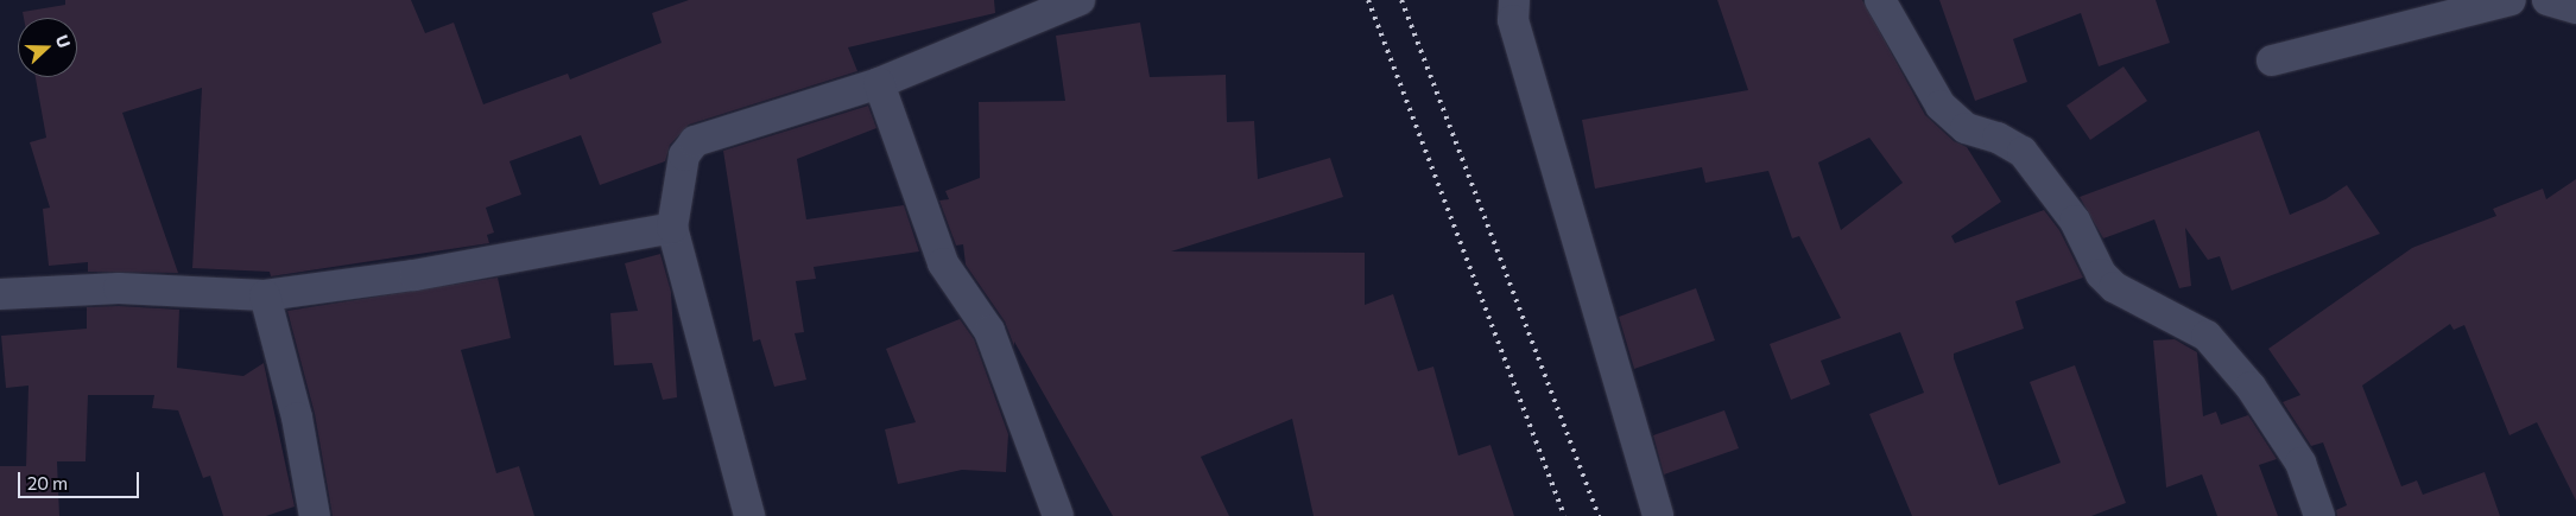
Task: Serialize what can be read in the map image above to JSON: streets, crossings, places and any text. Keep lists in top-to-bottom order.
{
  "scale_bar": "20 m",
  "north": "right"
}
